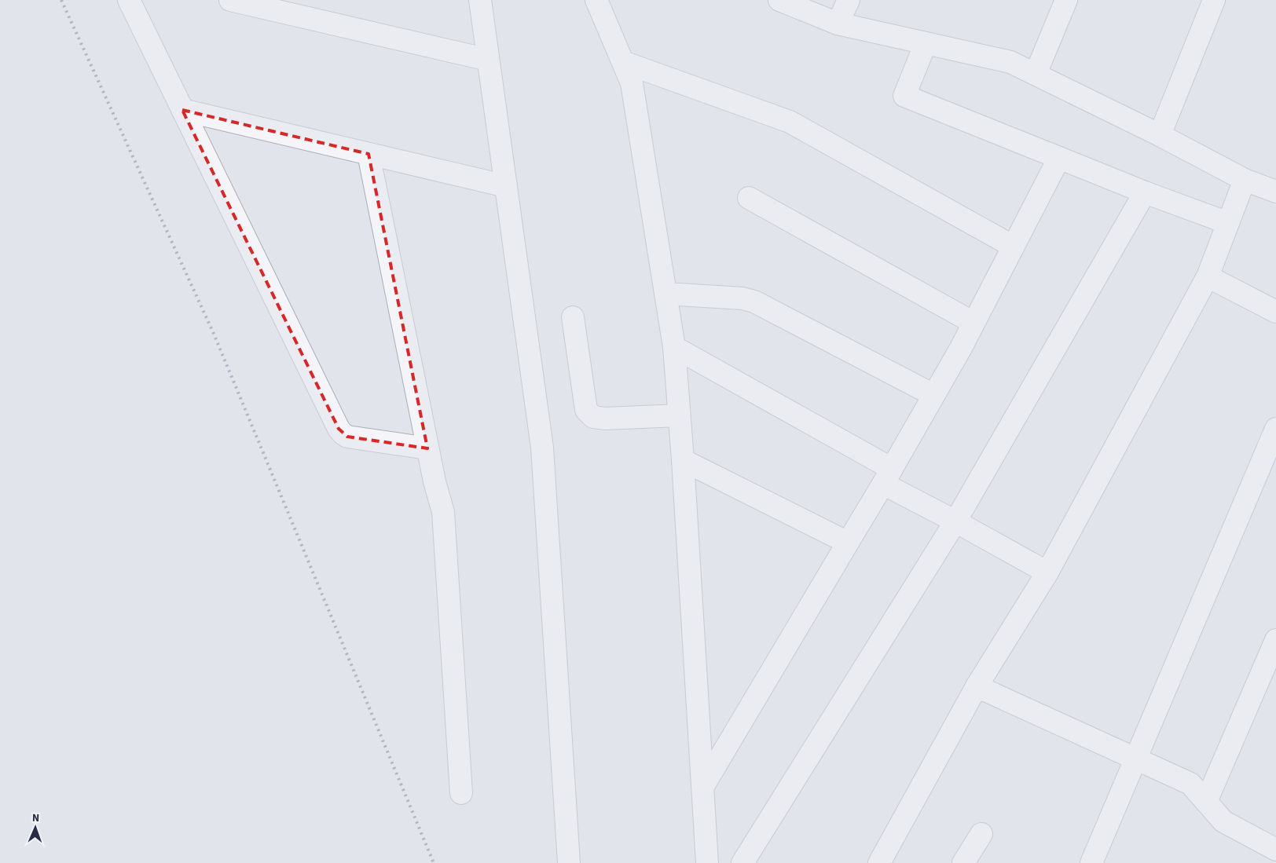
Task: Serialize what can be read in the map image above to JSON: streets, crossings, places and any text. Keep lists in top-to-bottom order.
{
  "north": "top"
}
